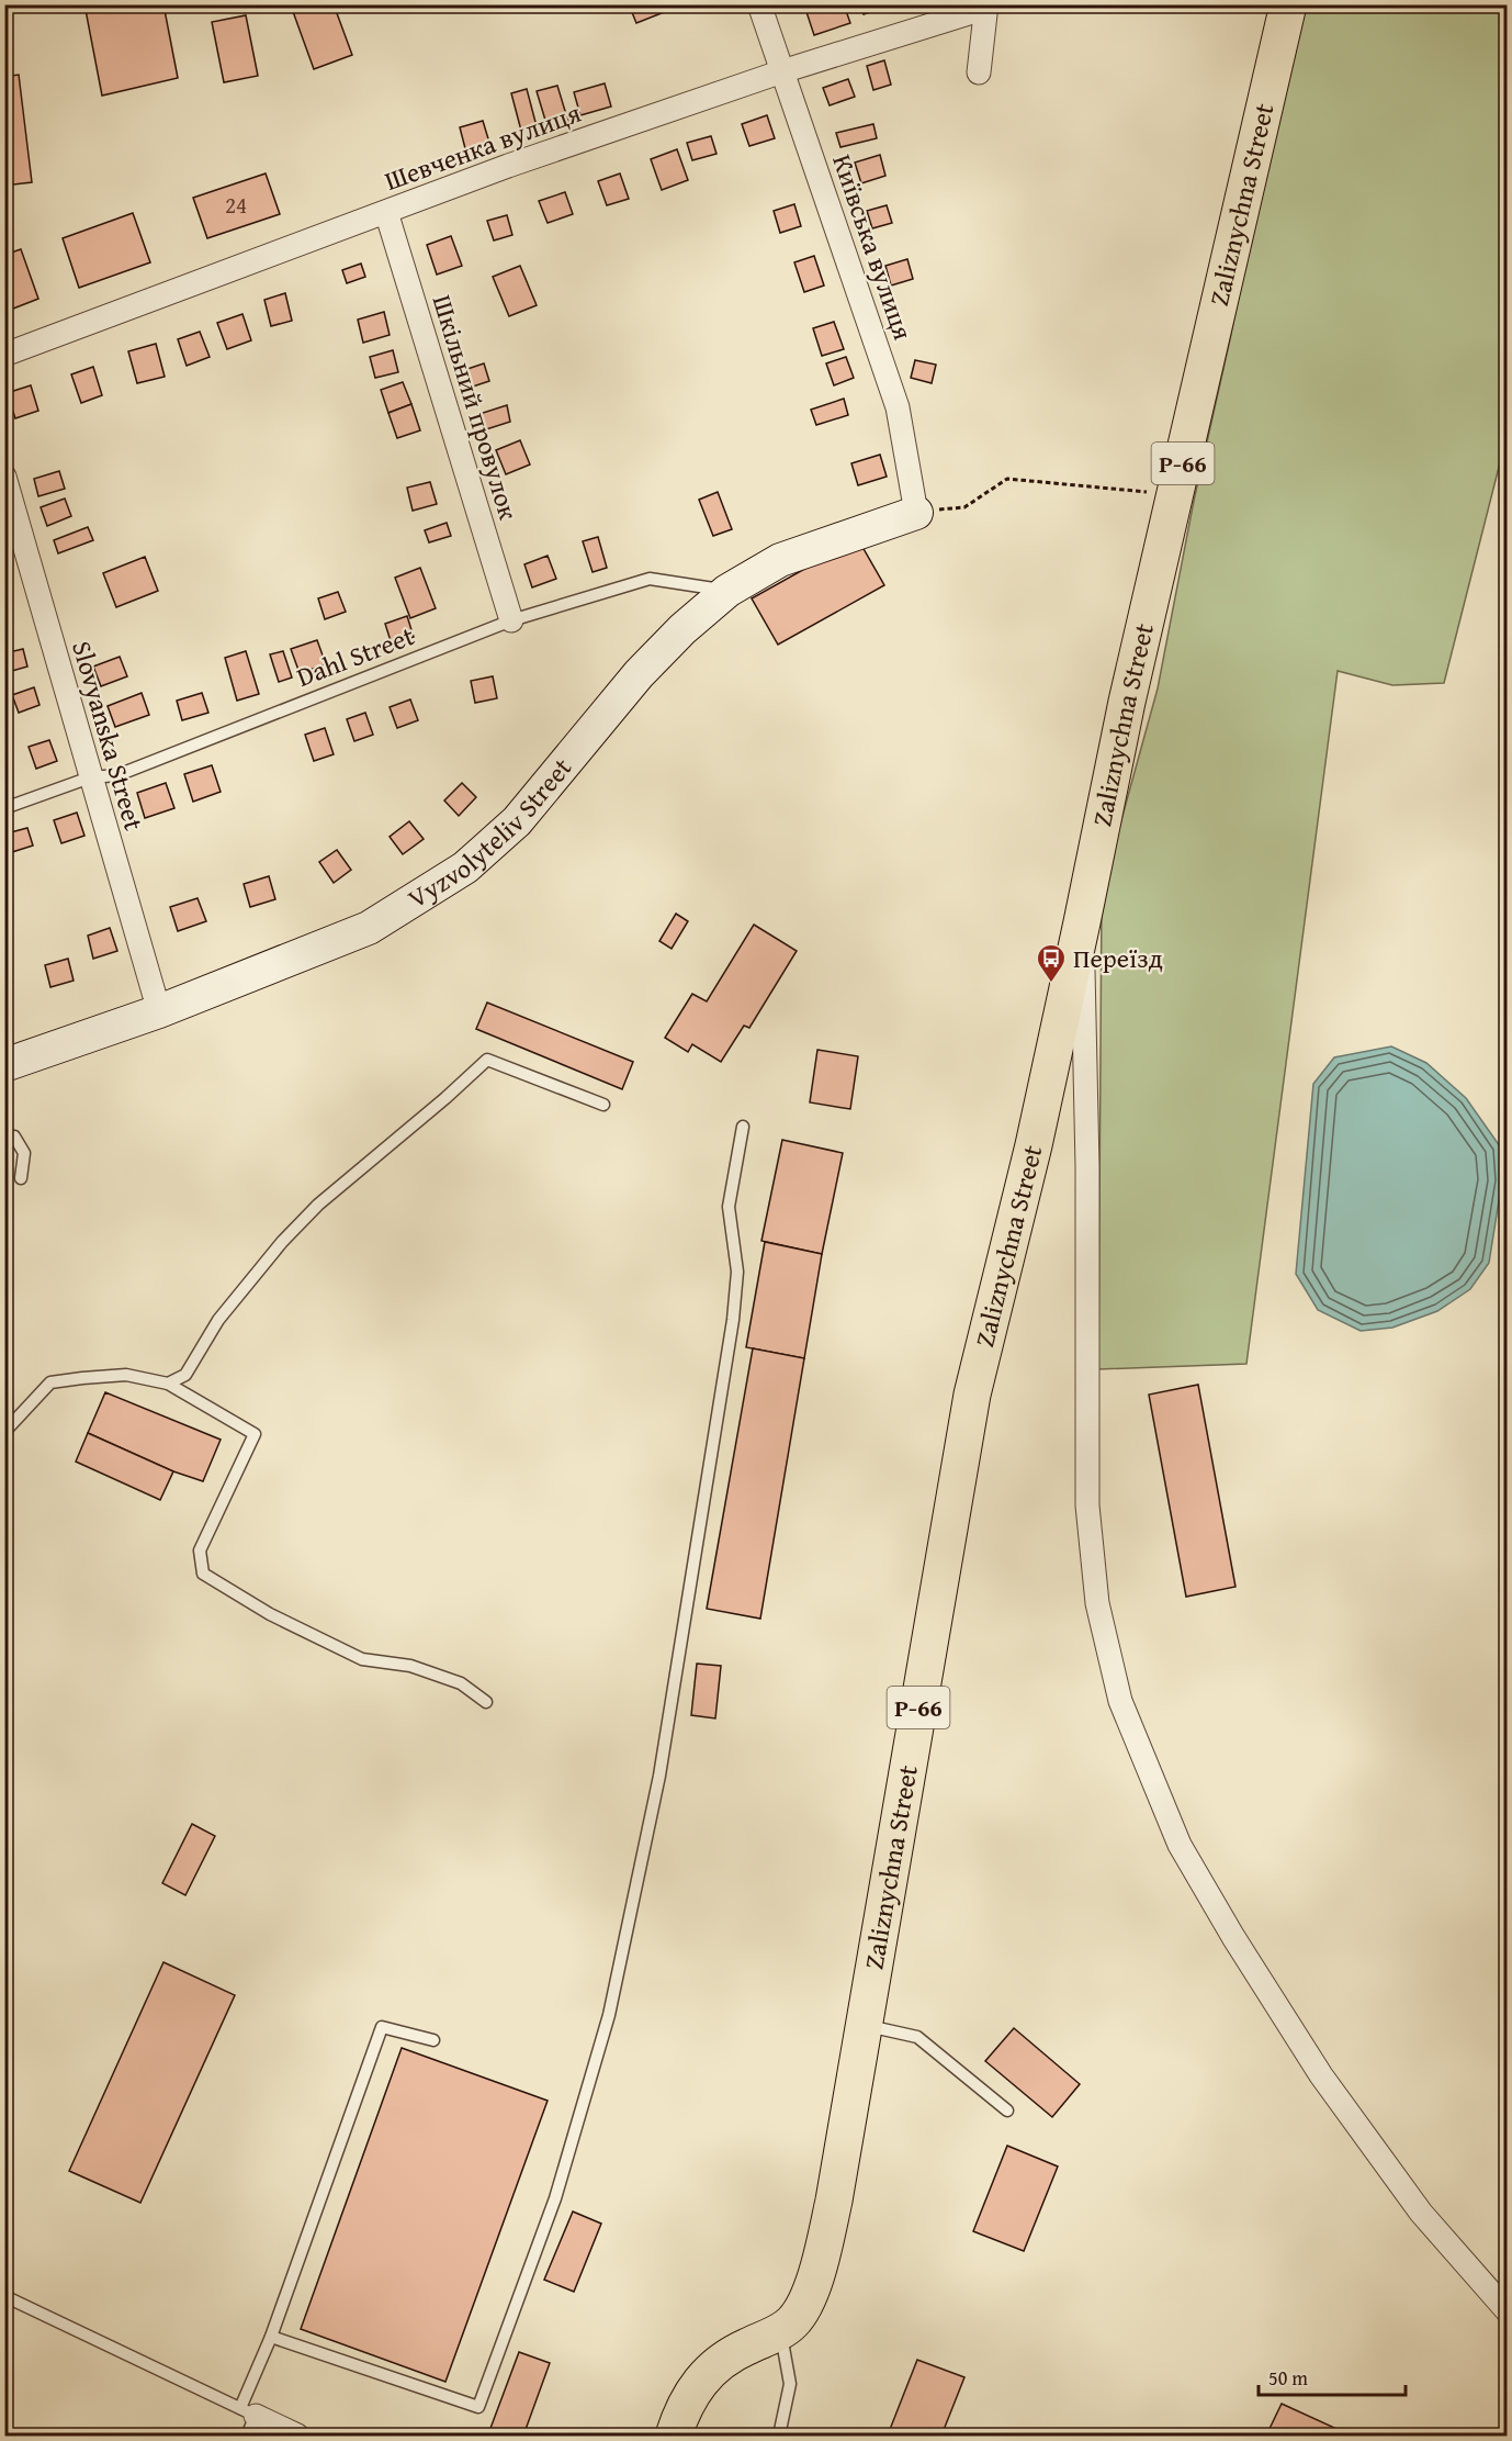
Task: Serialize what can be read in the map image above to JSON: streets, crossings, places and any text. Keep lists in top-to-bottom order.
{
  "streets": {
    "main road": ["Zaliznychna Street", "Р-66"],
    "street": [
      "Шевченка вулиця",
      "Київська вулиця",
      "Шкільний провулок",
      "Slovyanska Street",
      "Vyzvolyteliv Street"
    ],
    "lane": ["Dahl Street"]
  },
  "crossings": [
    ["Шевченка вулиця", "Київська вулиця"],
    ["Шевченка вулиця", "Шкільний провулок"],
    ["Київська вулиця", "Vyzvolyteliv Street"],
    ["Шкільний провулок", "Dahl Street"],
    ["Dahl Street", "Slovyanska Street"],
    ["Dahl Street", "Vyzvolyteliv Street"],
    ["Slovyanska Street", "Vyzvolyteliv Street"]
  ],
  "places": {
    "bus stop": ["Переїзд"]
  },
  "house_numbers": ["24"],
  "scale_bar": "50 m"
}
